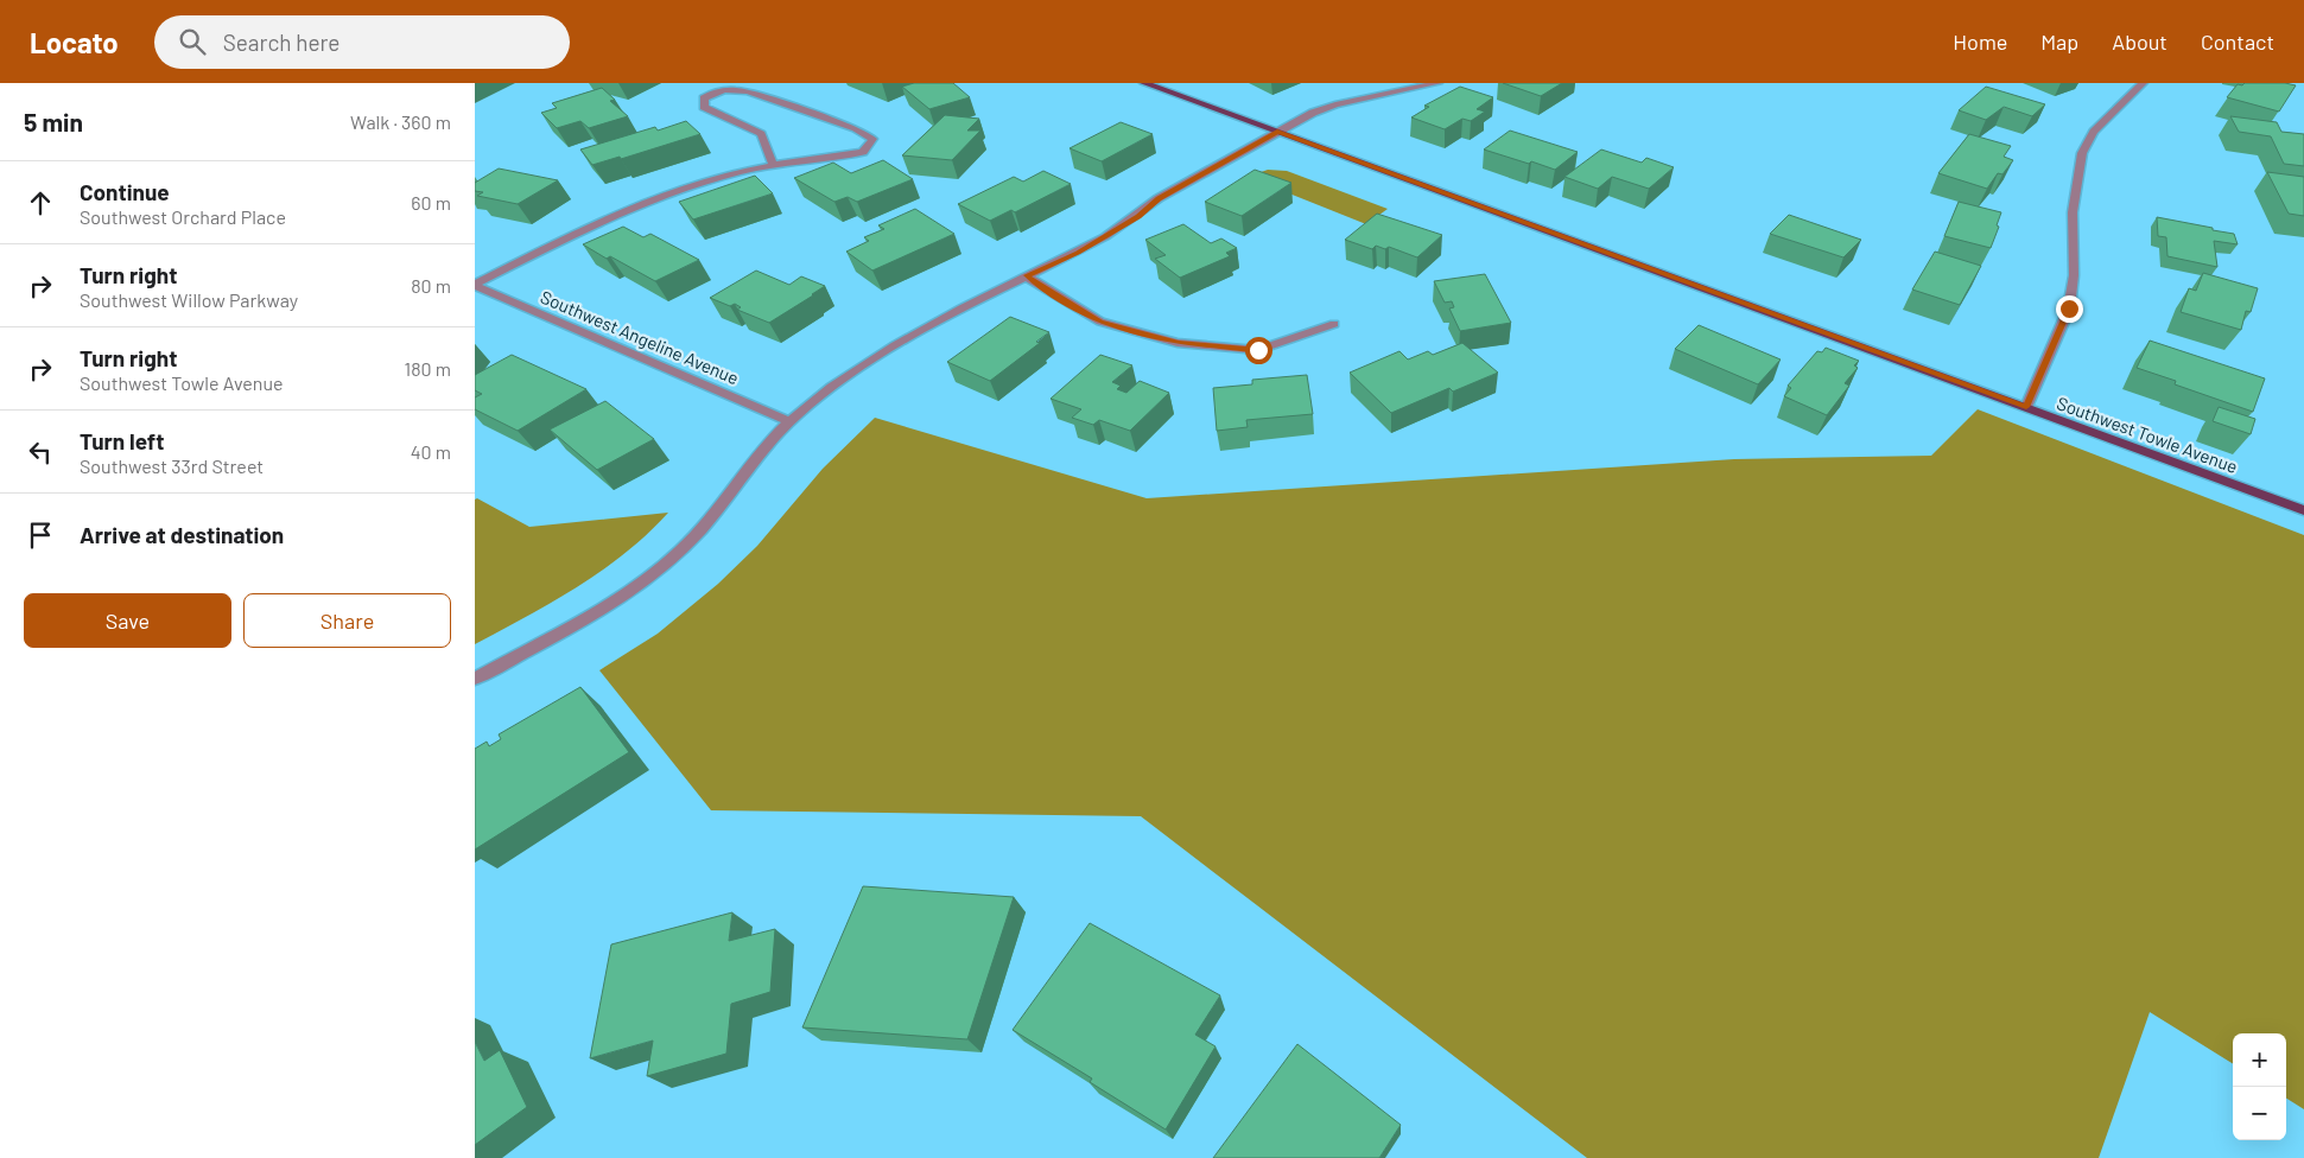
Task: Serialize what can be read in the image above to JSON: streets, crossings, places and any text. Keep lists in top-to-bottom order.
{
  "streets": {
    "main road": ["Southwest Towle Avenue"],
    "street": ["Southwest Angeline Avenue"]
  },
  "page": {
    "header": "Locato",
    "search": "Search here",
    "nav": [
      "Home",
      "Map",
      "About",
      "Contact"
    ],
    "heading": ["5 min", "Walk · 360 m"],
    "list": [
      ["Continue", "Southwest Orchard Place", "60 m"],
      ["Turn right", "Southwest Willow Parkway", "80 m"],
      ["Turn right", "Southwest Towle Avenue", "180 m"],
      ["Turn left", "Southwest 33rd Street", "40 m"],
      "Arrive at destination"
    ],
    "buttons": ["Save", "Share"],
    "map_buttons": ["+", "−"]
  }
}
